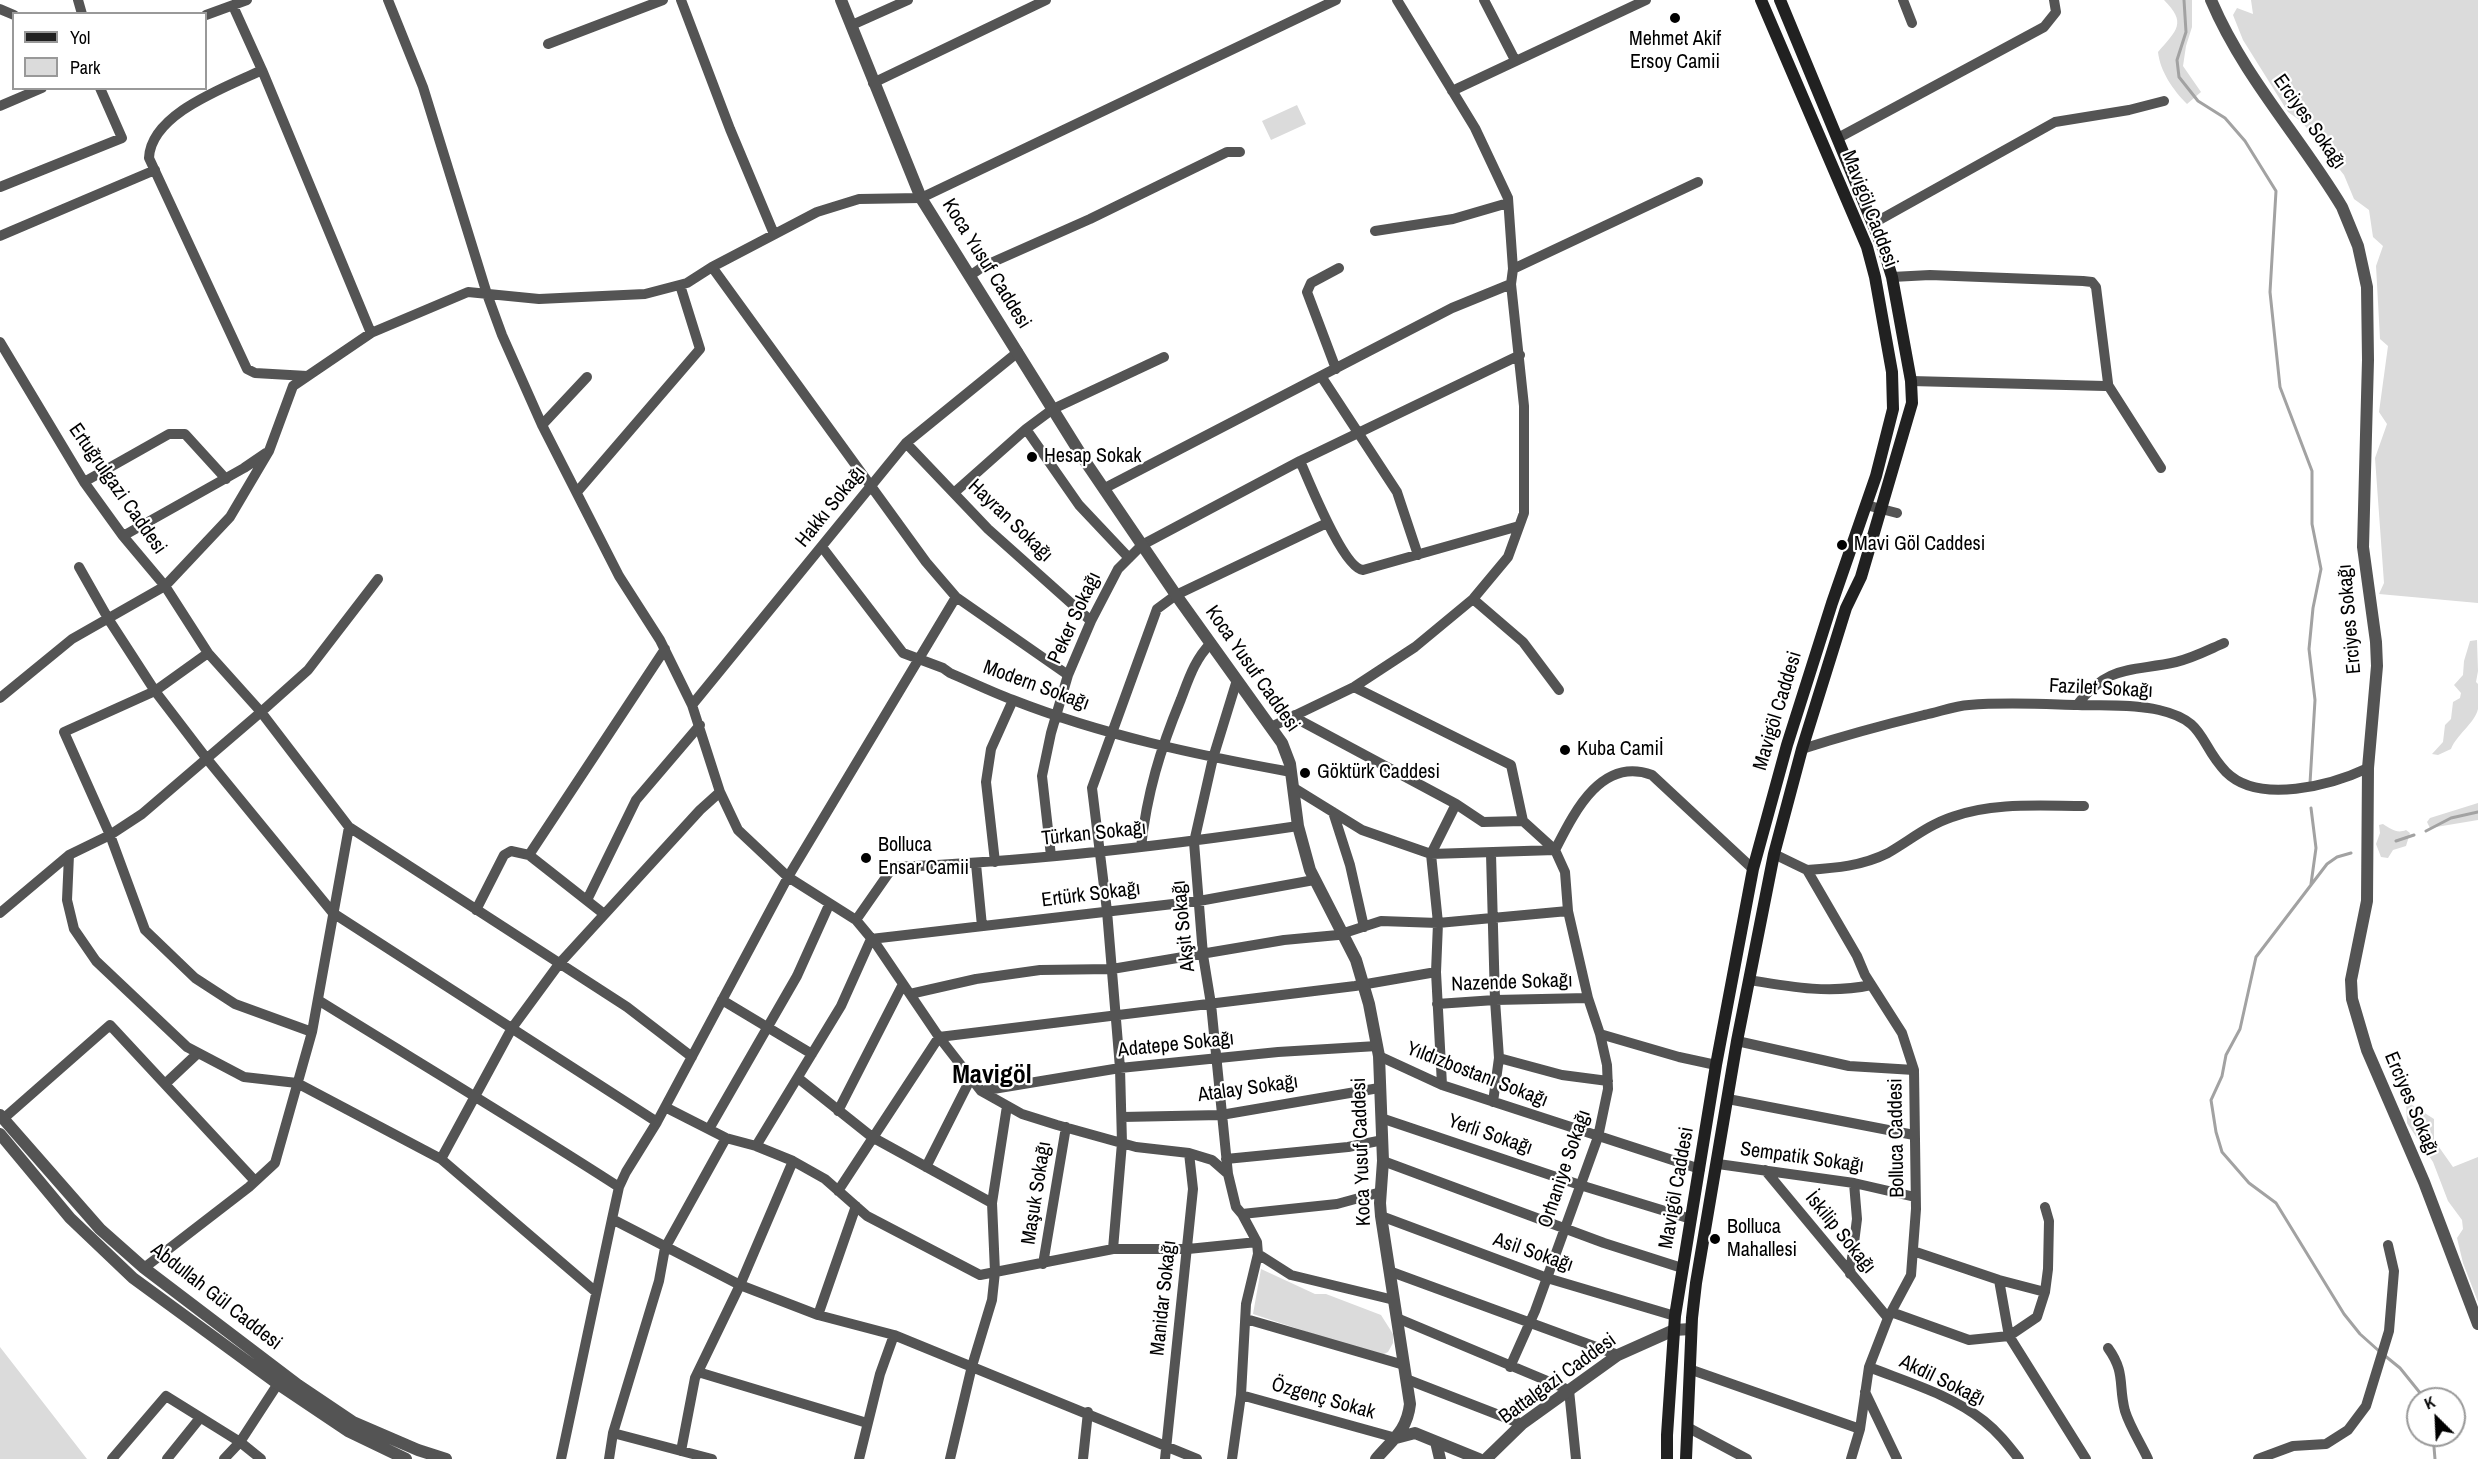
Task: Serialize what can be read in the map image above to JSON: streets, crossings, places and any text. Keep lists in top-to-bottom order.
{
  "streets": {
    "main road": ["Mavigöl Caddesi"],
    "street": [
      "Erciyes Sokağı",
      "Koca Yusuf Caddesi",
      "Ertuğrulgazi Caddesi",
      "Hakkı Sokağı",
      "Hayran Sokağı",
      "Peker Sokağı",
      "Modern Sokağı",
      "Fazilet Sokağı",
      "Türkan Sokağı",
      "Ertürk Sokağı",
      "Akşit Sokağı",
      "Nazende Sokağı",
      "Adatepe Sokağı",
      "Yıldızbostanı Sokağı",
      "Atalay Sokağı",
      "Yerli Sokağı",
      "Bolluca Caddesi",
      "Sempatik Sokağı",
      "Orhaniye Sokağı",
      "Maşuk Sokağı",
      "İskilip Sokağı",
      "Asil Sokağı",
      "Abdullah Gül Caddesi",
      "Manidar Sokağı",
      "Battalgazi Caddesi",
      "Akdil Sokağı",
      "Özgenç Sokak"
    ]
  },
  "crossings": [
    ["Erciyes Sokağı", "Fazilet Sokağı"],
    ["Mavigöl Caddesi", "Fazilet Sokağı"],
    ["Mavigöl Caddesi", "Yıldızbostanı Sokağı"],
    ["Mavigöl Caddesi", "Yerli Sokağı"],
    ["Mavigöl Caddesi", "Sempatik Sokağı"],
    ["Mavigöl Caddesi", "Asil Sokağı"],
    ["Mavigöl Caddesi", "Battalgazi Caddesi"],
    ["Koca Yusuf Caddesi", "Hakkı Sokağı"],
    ["Koca Yusuf Caddesi", "Peker Sokağı"],
    ["Koca Yusuf Caddesi", "Modern Sokağı"],
    ["Koca Yusuf Caddesi", "Türkan Sokağı"],
    ["Koca Yusuf Caddesi", "Ertürk Sokağı"],
    ["Koca Yusuf Caddesi", "Akşit Sokağı"],
    ["Koca Yusuf Caddesi", "Adatepe Sokağı"],
    ["Koca Yusuf Caddesi", "Yıldızbostanı Sokağı"],
    ["Koca Yusuf Caddesi", "Atalay Sokağı"],
    ["Koca Yusuf Caddesi", "Yerli Sokağı"],
    ["Koca Yusuf Caddesi", "Asil Sokağı"],
    ["Hakkı Sokağı", "Hayran Sokağı"],
    ["Hakkı Sokağı", "Modern Sokağı"],
    ["Hayran Sokağı", "Peker Sokağı"],
    ["Peker Sokağı", "Modern Sokağı"],
    ["Peker Sokağı", "Türkan Sokağı"],
    ["Modern Sokağı", "Akşit Sokağı"],
    ["Türkan Sokağı", "Akşit Sokağı"],
    ["Ertürk Sokağı", "Akşit Sokağı"],
    ["Akşit Sokağı", "Adatepe Sokağı"],
    ["Akşit Sokağı", "Atalay Sokağı"],
    ["Nazende Sokağı", "Orhaniye Sokağı"],
    ["Adatepe Sokağı", "Yıldızbostanı Sokağı"],
    ["Yıldızbostanı Sokağı", "Orhaniye Sokağı"],
    ["Yerli Sokağı", "Orhaniye Sokağı"],
    ["Bolluca Caddesi", "Sempatik Sokağı"],
    ["Bolluca Caddesi", "İskilip Sokağı"],
    ["Bolluca Caddesi", "Akdil Sokağı"],
    ["Sempatik Sokağı", "İskilip Sokağı"],
    ["Orhaniye Sokağı", "Asil Sokağı"]
  ],
  "districts": ["Mavigöl"],
  "places": [
    "Mehmet Akif Ersoy Camii",
    "Hesap Sokak",
    "Mavi Göl Caddesi",
    "Kuba Camiİ",
    "Göktürk Caddesi",
    "Bolluca Ensar Camii",
    "Bolluca Mahallesi"
  ],
  "legend": ["Yol", "Park"],
  "north": "top left"
}
